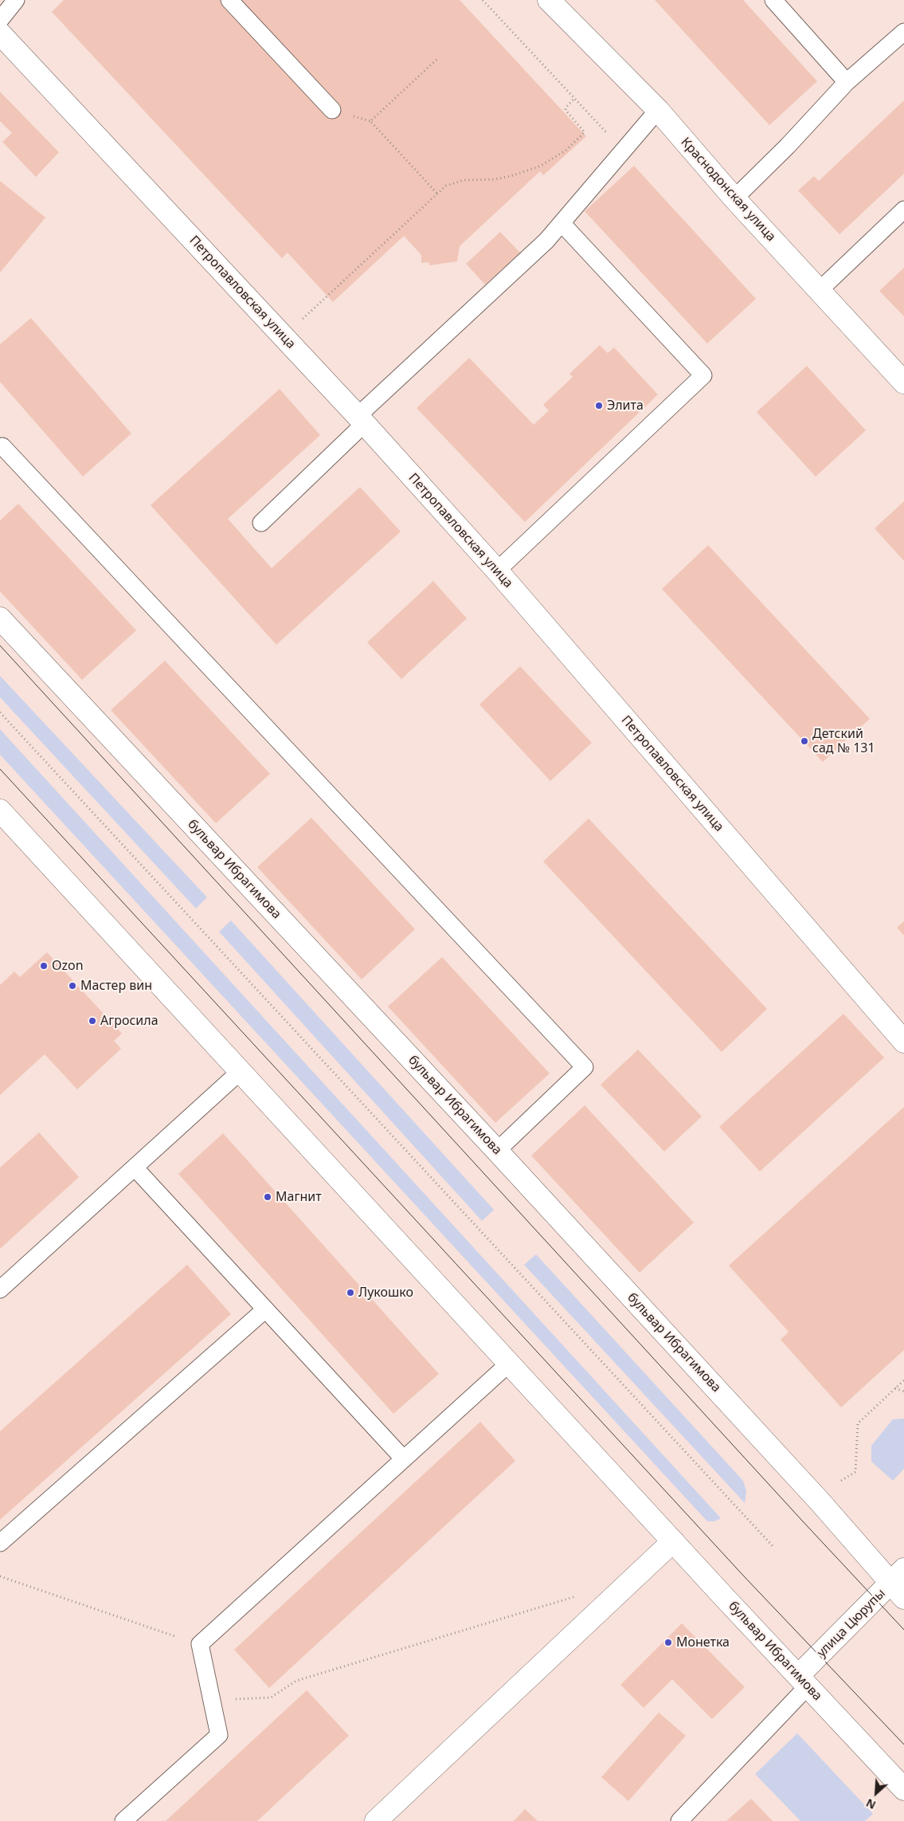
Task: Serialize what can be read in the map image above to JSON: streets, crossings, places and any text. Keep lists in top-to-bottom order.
{
  "streets": {
    "main road": [
      "Краснодонская улица",
      "Петропавловская улица",
      "бульвар Ибрагимова",
      "улица Цюрупы"
    ]
  },
  "crossings": [
    ["бульвар Ибрагимова", "улица Цюрупы"]
  ],
  "places": [
    "Элита",
    "Детский сад № 131",
    "Ozon",
    "Мастер вин",
    "Агросила",
    "Магнит",
    "Лукошко",
    "Монетка"
  ],
  "north": "bottom left"
}
